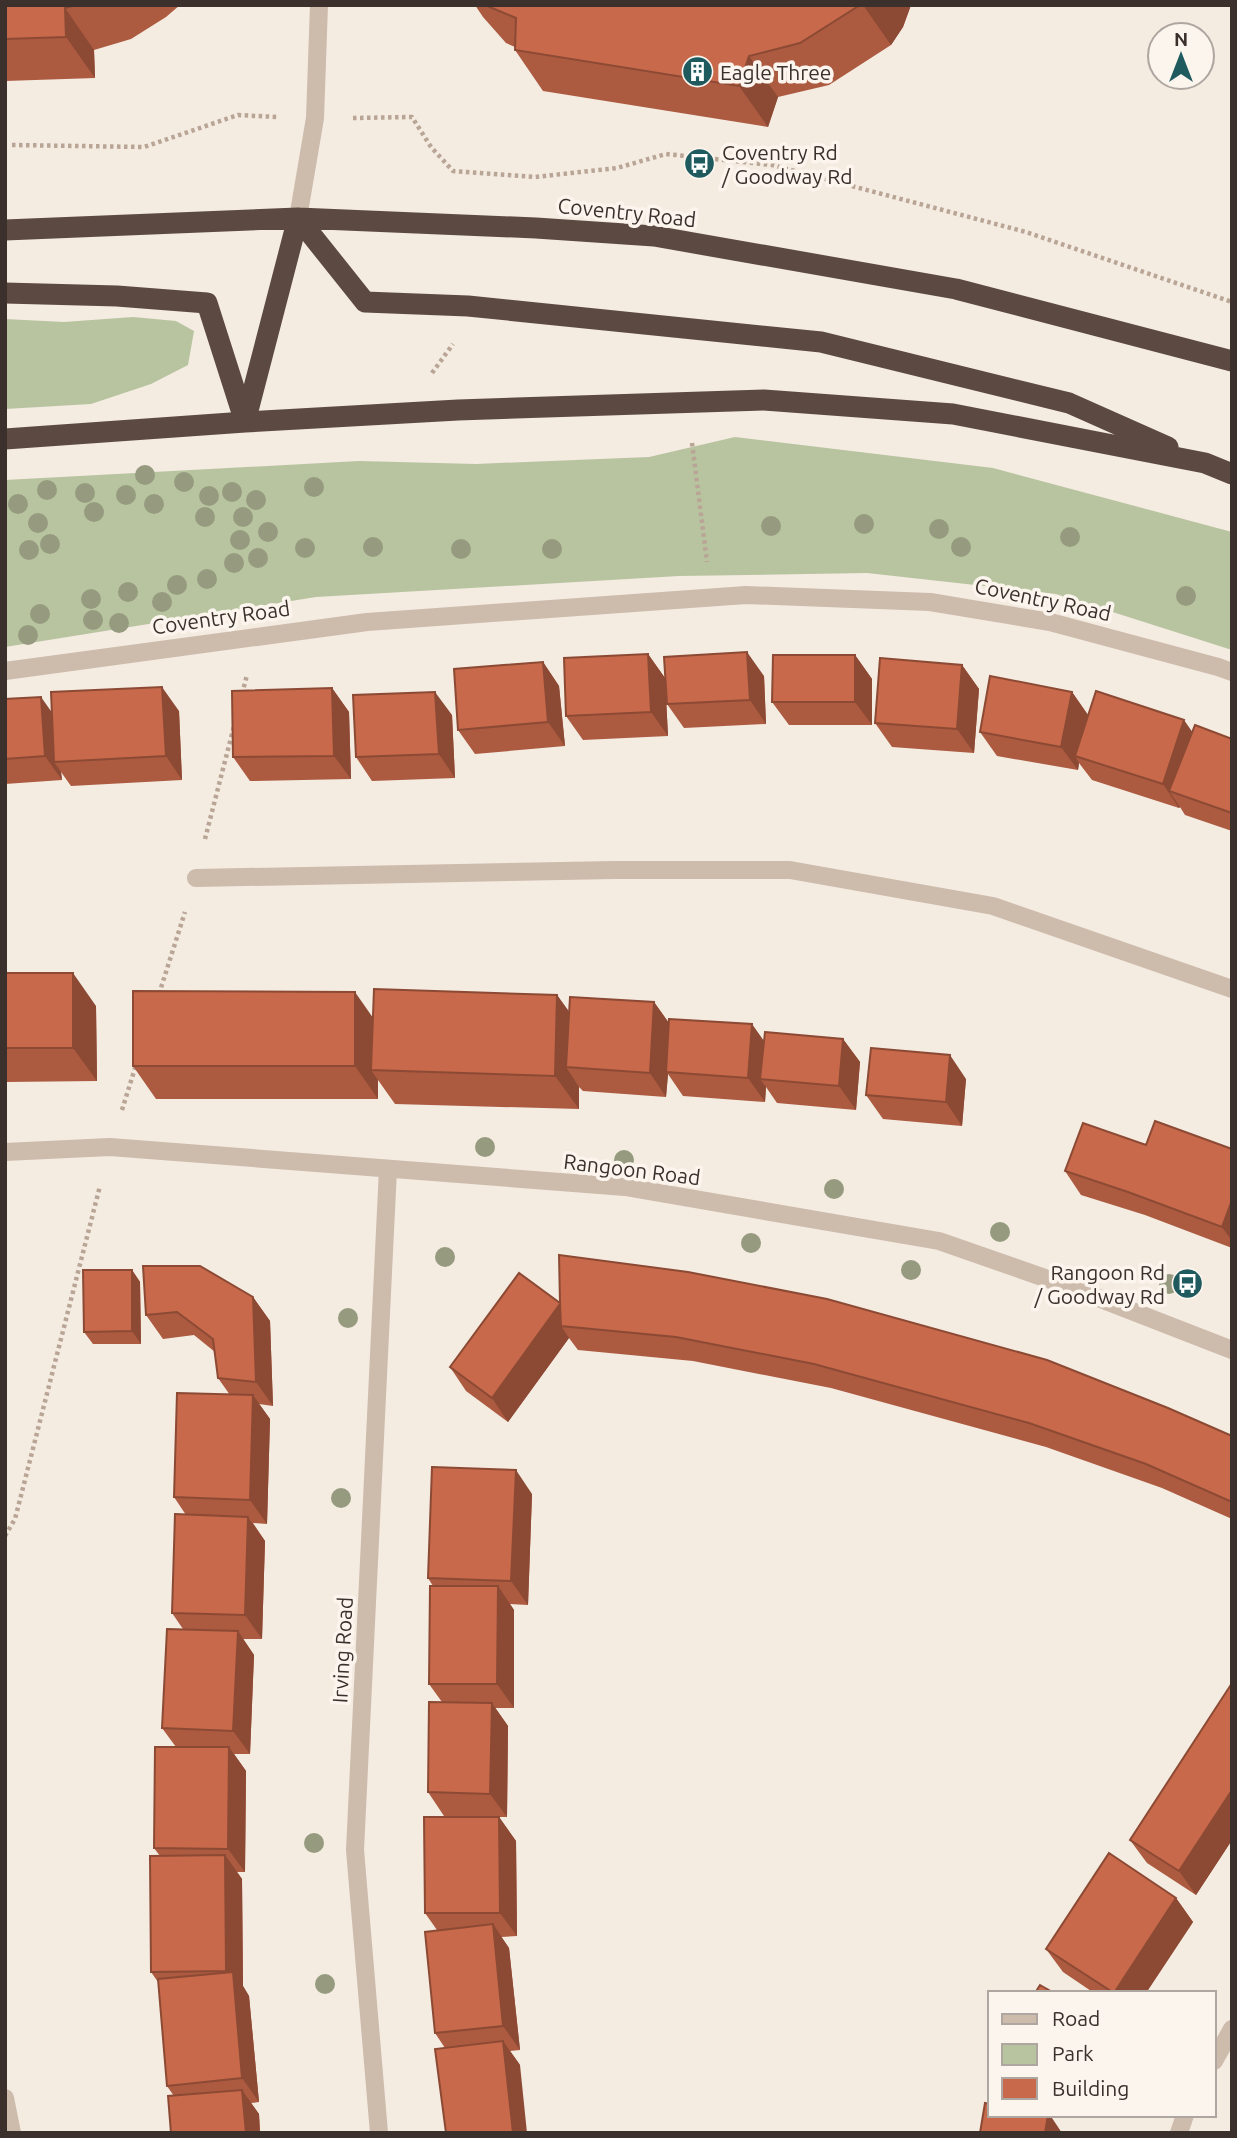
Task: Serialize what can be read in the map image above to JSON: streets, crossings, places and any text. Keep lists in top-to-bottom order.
{
  "streets": {
    "highway": ["Coventry Road"],
    "street": ["Rangoon Road", "Irving Road"]
  },
  "crossings": [
    ["Rangoon Road", "Irving Road"]
  ],
  "places": {
    "building": ["Eagle Three"],
    "bus stop": ["Coventry Rd / Goodway Rd", "Rangoon Rd / Goodway Rd"]
  },
  "legend": ["Road", "Park", "Building"],
  "north": "top"
}
